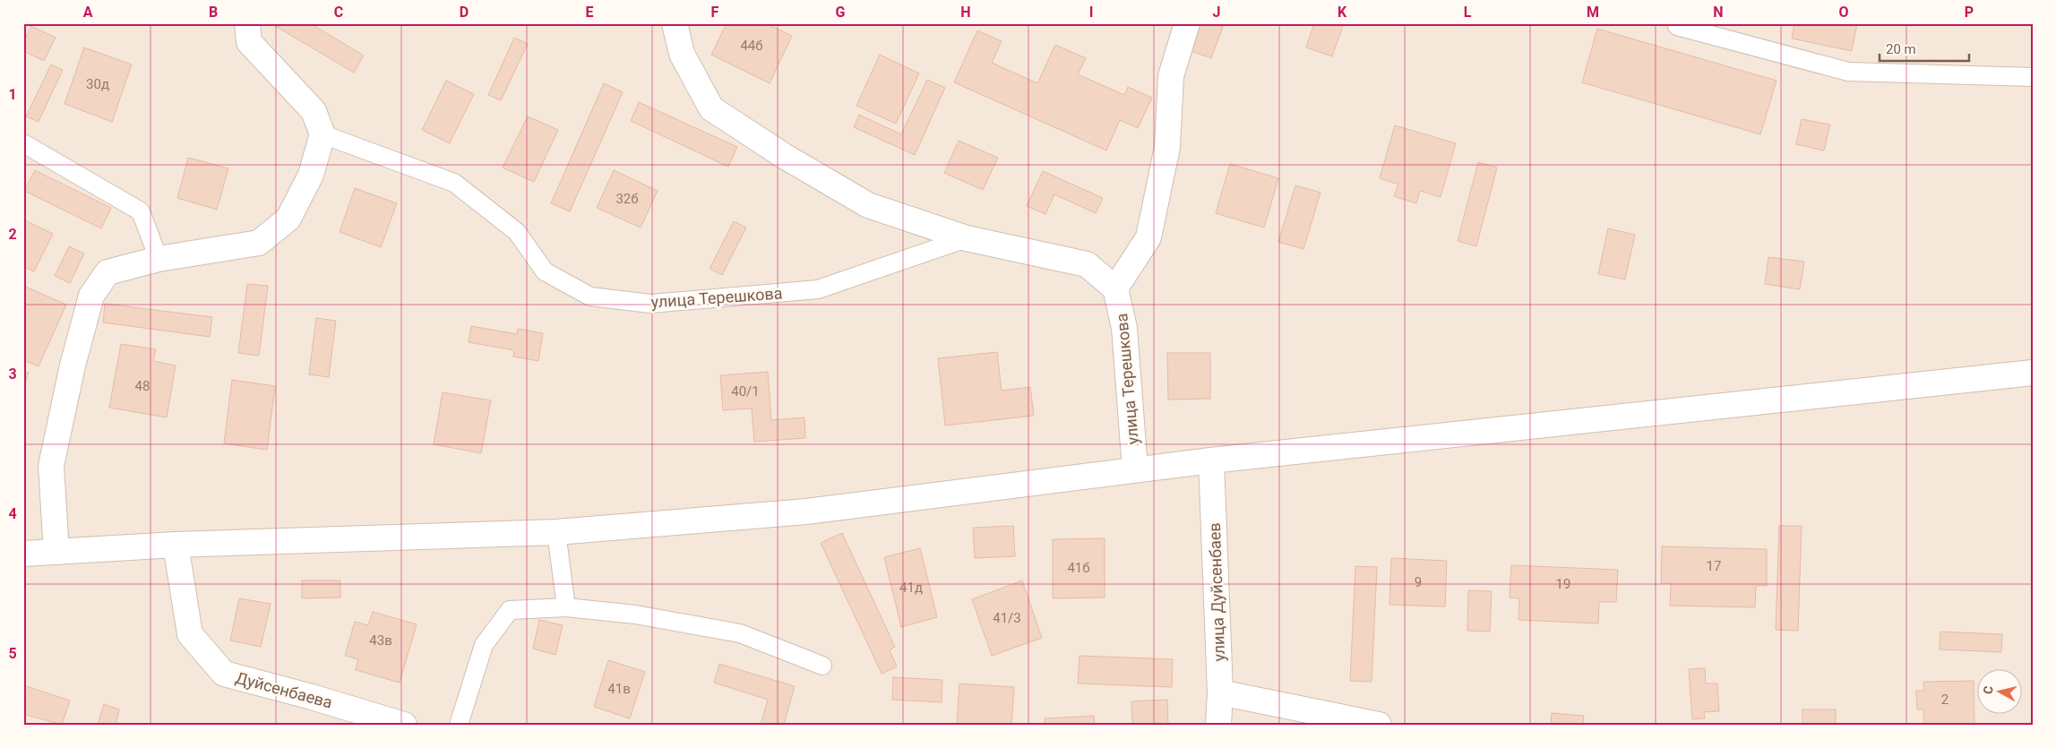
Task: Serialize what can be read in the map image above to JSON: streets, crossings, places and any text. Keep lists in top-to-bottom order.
{
  "streets": {
    "street": ["улица Терешкова", "улица Дуйсенбаев", "Дуйсенбаева"]
  },
  "house_numbers": [
    "44б",
    "30д",
    "32б",
    "48",
    "40/1",
    "17",
    "41б",
    "9",
    "19",
    "41д",
    "41/3",
    "43в",
    "41в",
    "2"
  ],
  "scale_bar": "20 m",
  "north": "left",
  "grid": {
    "columns": [
      "A",
      "B",
      "C",
      "D",
      "E",
      "F",
      "G",
      "H",
      "I",
      "J",
      "K",
      "L",
      "M",
      "N",
      "O",
      "P"
    ],
    "rows": [
      "1",
      "2",
      "3",
      "4",
      "5"
    ]
  }
}
